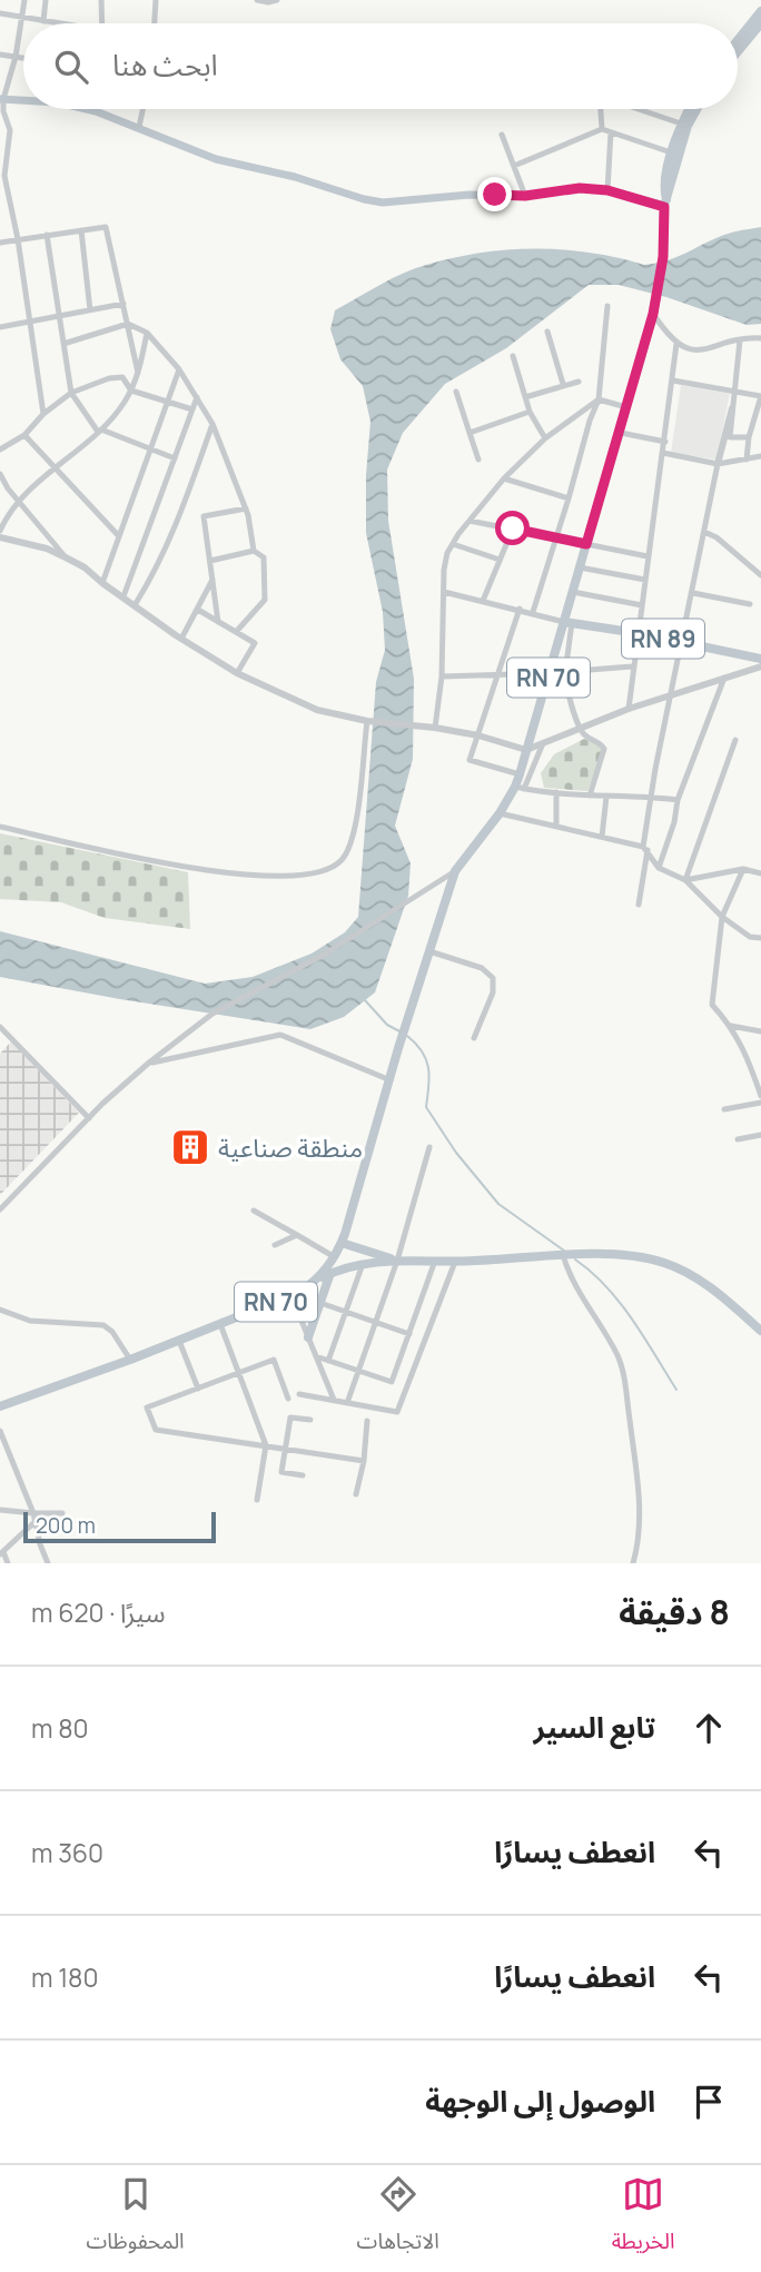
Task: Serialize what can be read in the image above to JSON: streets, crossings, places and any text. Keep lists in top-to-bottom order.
{
  "streets": {
    "main road": ["RN 89", "RN 70"]
  },
  "crossings": [
    ["RN 89", "RN 70"]
  ],
  "places": {
    "building": ["منطقة صناعية"]
  },
  "scale_bar": "200 m",
  "page": {
    "search": "ابحث هنا",
    "scale": "200 m",
    "heading": ["8 دقيقة", "سيرًا · 620 m"],
    "list": [
      ["تابع السير", "80 m"],
      ["انعطف يسارًا", "360 m"],
      ["انعطف يسارًا", "180 m"],
      "الوصول إلى الوجهة"
    ],
    "nav": ["الخريطة", "الاتجاهات", "المحفوظات"]
  }
}
